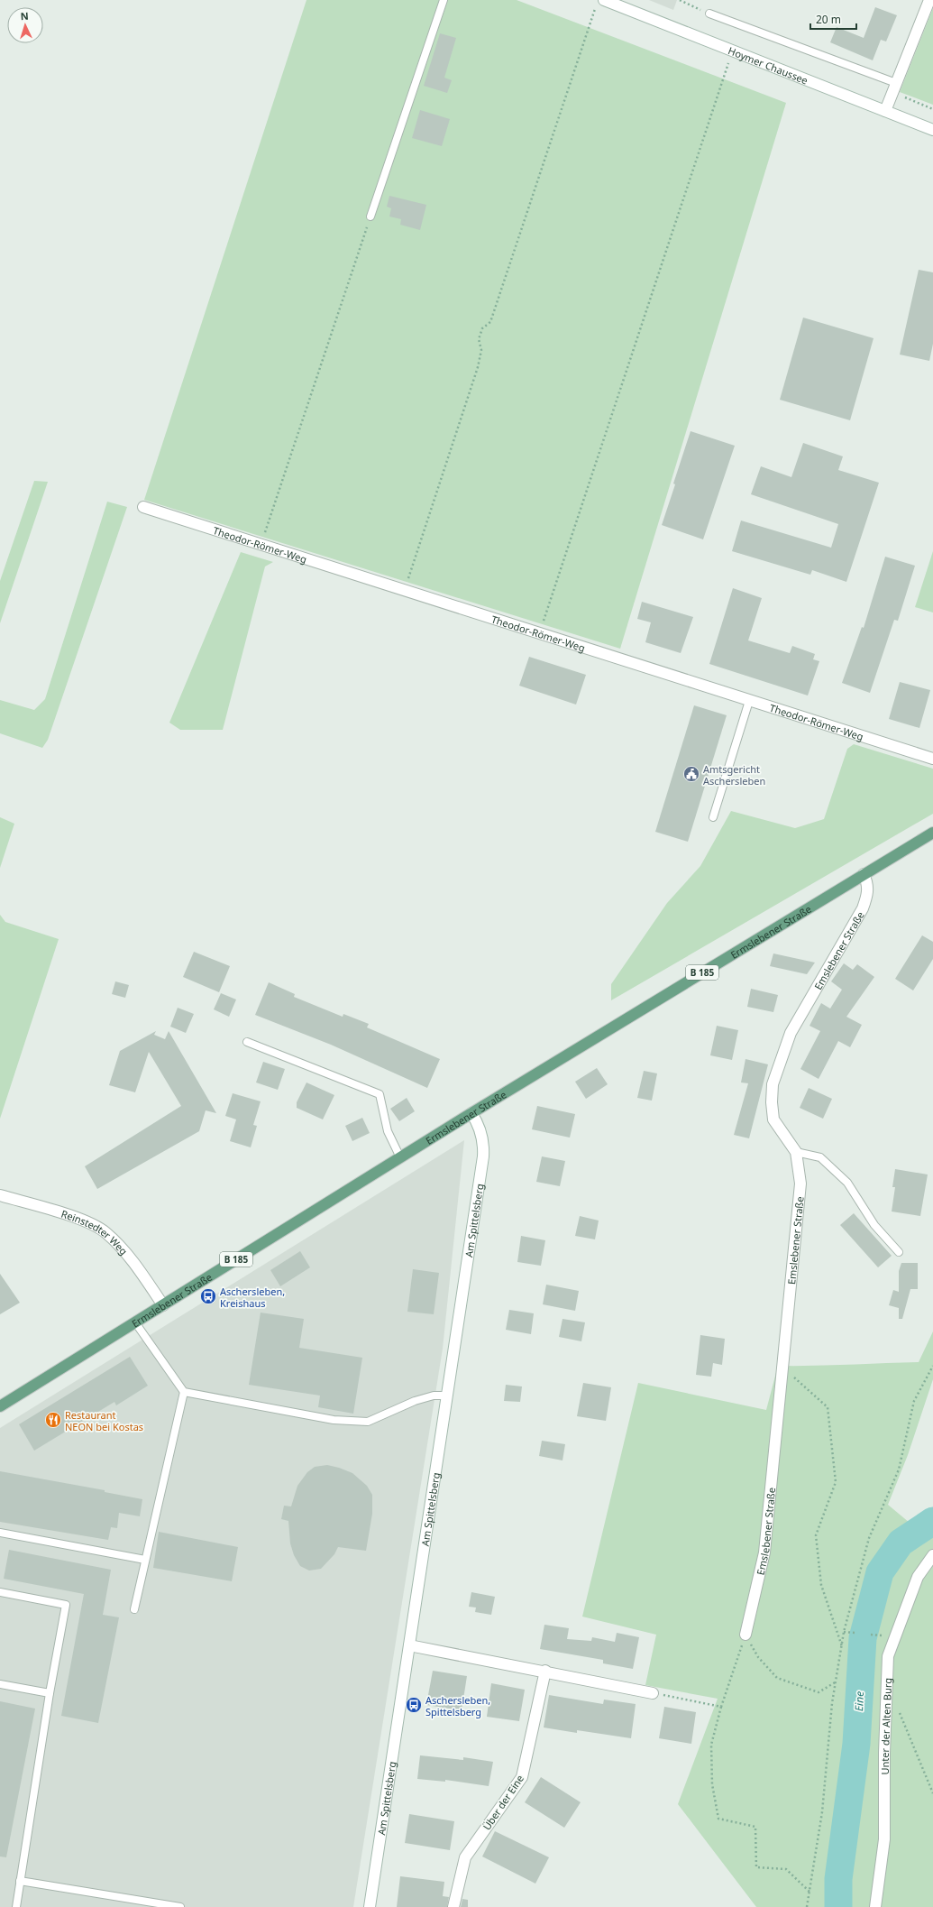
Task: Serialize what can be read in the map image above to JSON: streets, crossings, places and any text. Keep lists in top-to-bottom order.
{
  "streets": {
    "main road": ["Ermslebener Straße", "B 185"],
    "street": [
      "Hoymer Chaussee",
      "Theodor-Römer-Weg",
      "Emslebener Straße",
      "Am Spittelsberg",
      "Reinstedter Weg",
      "Unter der Alten Burg",
      "Über der Eine"
    ]
  },
  "crossings": [
    ["Ermslebener Straße", "Emslebener Straße"],
    ["Ermslebener Straße", "Am Spittelsberg"],
    ["Ermslebener Straße", "Reinstedter Weg"]
  ],
  "water": ["Eine"],
  "places": {
    "public building": ["Amtsgericht Aschersleben"],
    "bus stop": ["Aschersleben, Kreishaus", "Aschersleben, Spittelsberg"],
    "restaurant": ["Restaurant NEON bei Kostas"]
  },
  "scale_bar": "20 m",
  "north": "top"
}
